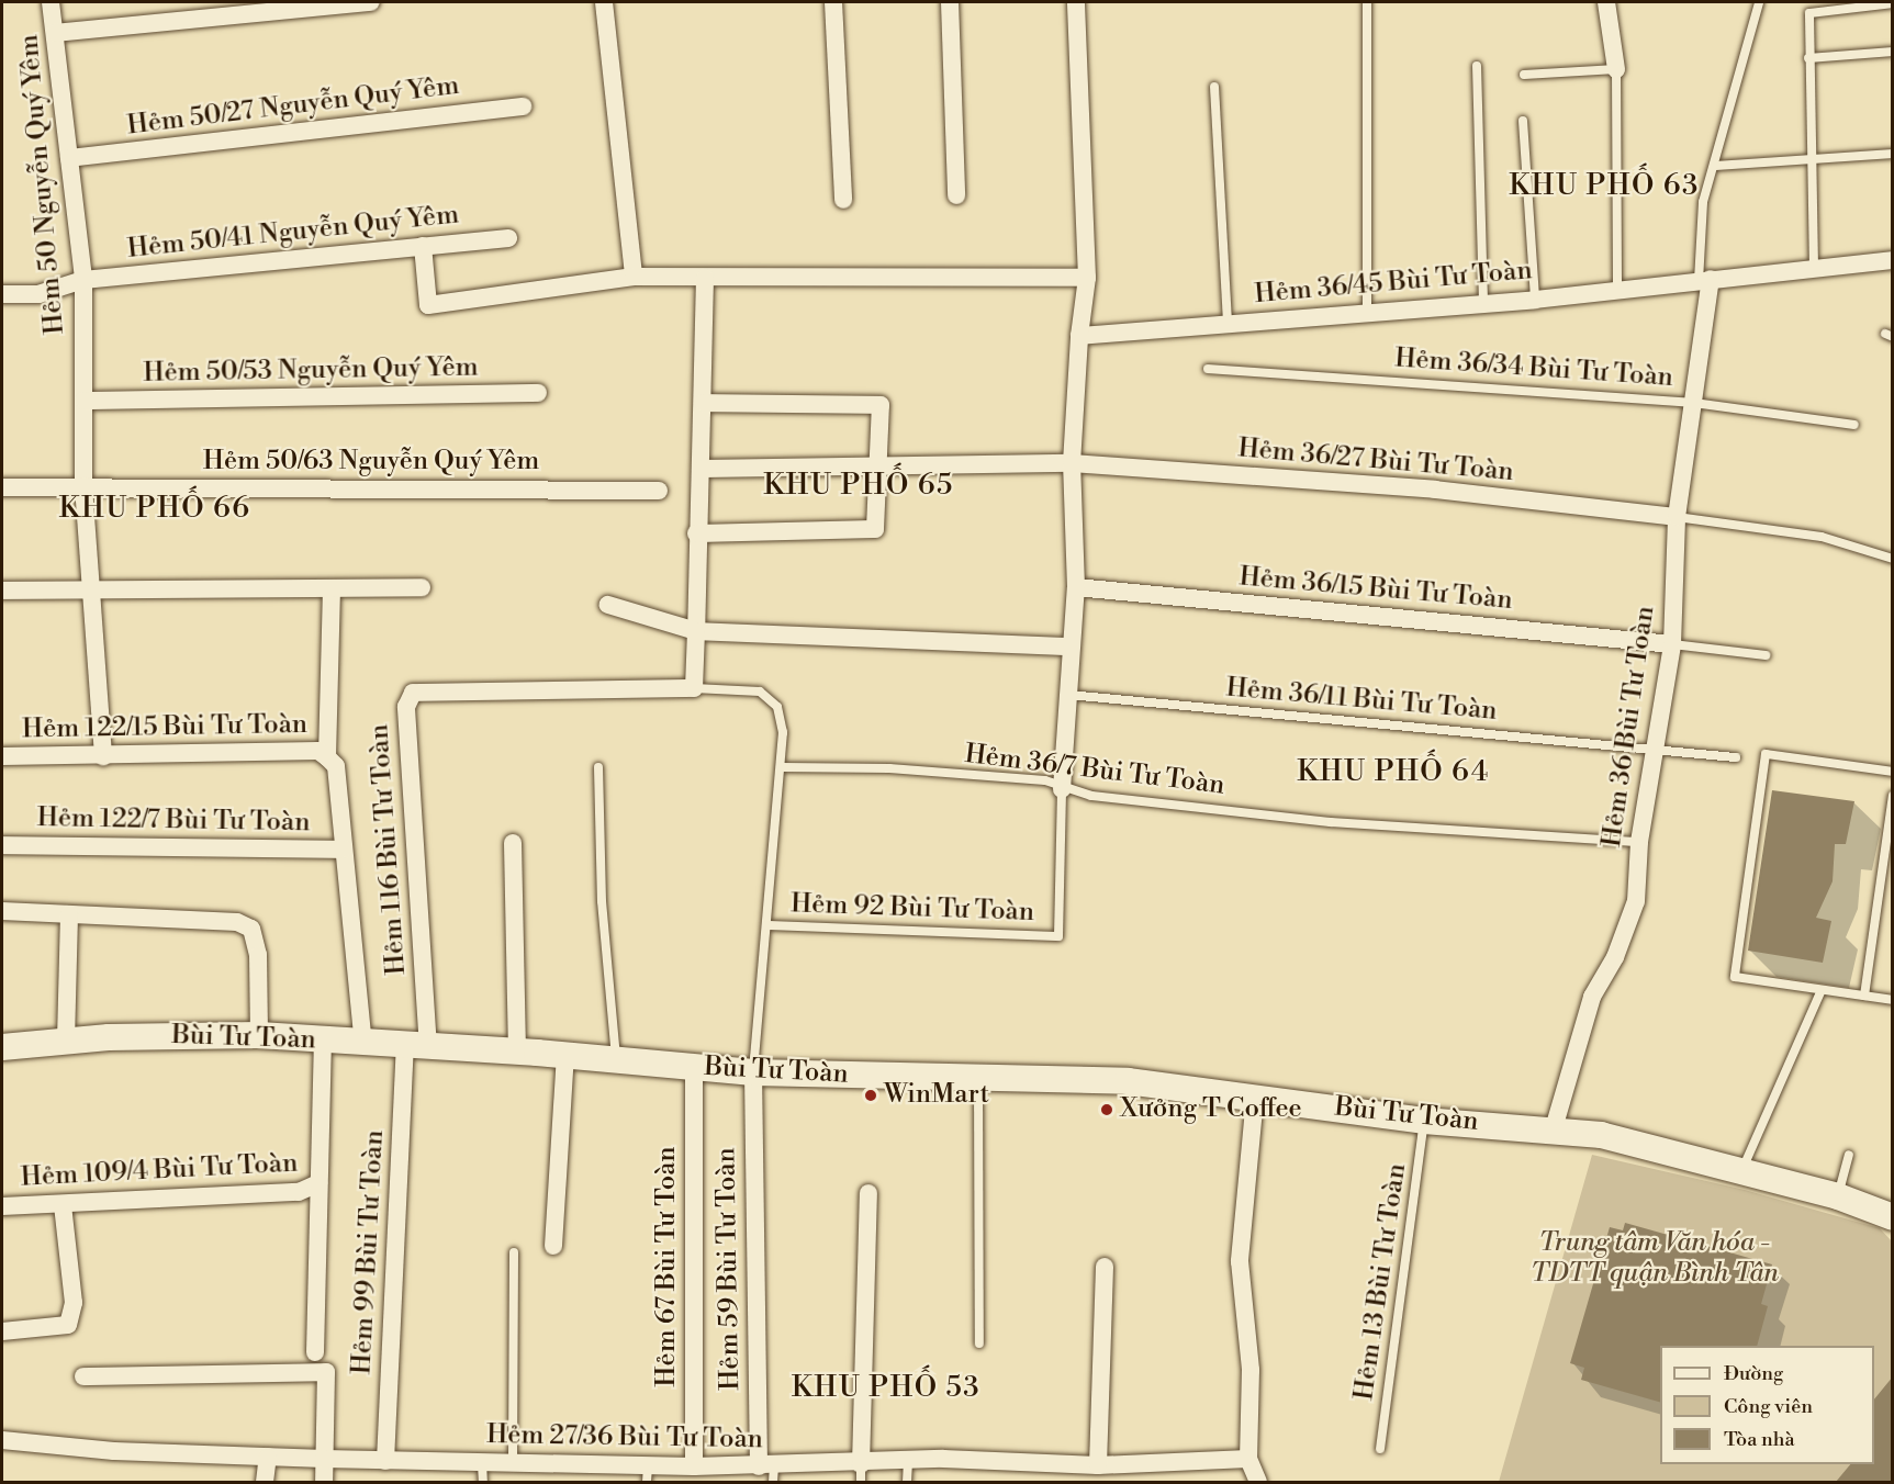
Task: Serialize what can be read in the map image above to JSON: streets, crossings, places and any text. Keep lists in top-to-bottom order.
{
  "streets": {
    "street": [
      "Hẻm 50/27 Nguyễn Quý Yêm",
      "Hẻm 50 Nguyễn Quý Yêm",
      "Hẻm 50/41 Nguyễn Quý Yêm",
      "Hẻm 36/45 Bùi Tư Toàn",
      "Hẻm 50/53 Nguyễn Quý Yêm",
      "Hẻm 36/27 Bùi Tư Toàn",
      "Hẻm 50/63 Nguyễn Quý Yêm",
      "Hẻm 36/15 Bùi Tư Toàn",
      "Hẻm 36 Bùi Tư Toàn",
      "Hẻm 122/15 Bùi Tư Toàn",
      "Hẻm 122/7 Bùi Tư Toàn",
      "Hẻm 116 Bùi Tư Toàn",
      "Bùi Tư Toàn",
      "Hẻm 109/4 Bùi Tư Toàn",
      "Hẻm 99 Bùi Tư Toàn",
      "Hẻm 67 Bùi Tư Toàn",
      "Hẻm 59 Bùi Tư Toàn",
      "Hẻm 27/36 Bùi Tư Toàn"
    ],
    "lane": [
      "Hẻm 36/34 Bùi Tư Toàn",
      "Hẻm 36/11 Bùi Tư Toàn",
      "Hẻm 36/7 Bùi Tư Toàn",
      "Hẻm 92 Bùi Tư Toàn",
      "Hẻm 13 Bùi Tư Toàn"
    ]
  },
  "crossings": [
    ["Hẻm 50/27 Nguyễn Quý Yêm", "Hẻm 50 Nguyễn Quý Yêm"],
    ["Hẻm 50 Nguyễn Quý Yêm", "Hẻm 50/41 Nguyễn Quý Yêm"],
    ["Hẻm 50 Nguyễn Quý Yêm", "Hẻm 50/53 Nguyễn Quý Yêm"],
    ["Hẻm 50 Nguyễn Quý Yêm", "Hẻm 50/63 Nguyễn Quý Yêm"],
    ["Hẻm 50 Nguyễn Quý Yêm", "Hẻm 122/15 Bùi Tư Toàn"],
    ["Hẻm 36/45 Bùi Tư Toàn", "Hẻm 36 Bùi Tư Toàn"],
    ["Hẻm 36/34 Bùi Tư Toàn", "Hẻm 36 Bùi Tư Toàn"],
    ["Hẻm 36/27 Bùi Tư Toàn", "Hẻm 36 Bùi Tư Toàn"],
    ["Hẻm 36/15 Bùi Tư Toàn", "Hẻm 36 Bùi Tư Toàn"],
    ["Hẻm 36/11 Bùi Tư Toàn", "Hẻm 36 Bùi Tư Toàn"],
    ["Hẻm 36 Bùi Tư Toàn", "Hẻm 36/7 Bùi Tư Toàn"],
    ["Hẻm 36 Bùi Tư Toàn", "Bùi Tư Toàn"],
    ["Hẻm 36/7 Bùi Tư Toàn", "Hẻm 92 Bùi Tư Toàn"],
    ["Hẻm 116 Bùi Tư Toàn", "Bùi Tư Toàn"],
    ["Hẻm 116 Bùi Tư Toàn", "Hẻm 99 Bùi Tư Toàn"],
    ["Hẻm 92 Bùi Tư Toàn", "Bùi Tư Toàn"],
    ["Hẻm 92 Bùi Tư Toàn", "Hẻm 59 Bùi Tư Toàn"],
    ["Bùi Tư Toàn", "Hẻm 99 Bùi Tư Toàn"],
    ["Bùi Tư Toàn", "Hẻm 67 Bùi Tư Toàn"],
    ["Bùi Tư Toàn", "Hẻm 59 Bùi Tư Toàn"],
    ["Bùi Tư Toàn", "Hẻm 13 Bùi Tư Toàn"],
    ["Hẻm 99 Bùi Tư Toàn", "Hẻm 27/36 Bùi Tư Toàn"],
    ["Hẻm 67 Bùi Tư Toàn", "Hẻm 27/36 Bùi Tư Toàn"],
    ["Hẻm 59 Bùi Tư Toàn", "Hẻm 27/36 Bùi Tư Toàn"]
  ],
  "districts": [
    "KHU PHỐ 63",
    "KHU PHỐ 65",
    "KHU PHỐ 66",
    "KHU PHỐ 64",
    "KHU PHỐ 53"
  ],
  "parks": ["Trung tâm Văn hóa - TDTT quận Bình Tân"],
  "places": ["WinMart", "Xưởng T Coffee"],
  "legend": ["Đường", "Công viên", "Tòa nhà"]
}
